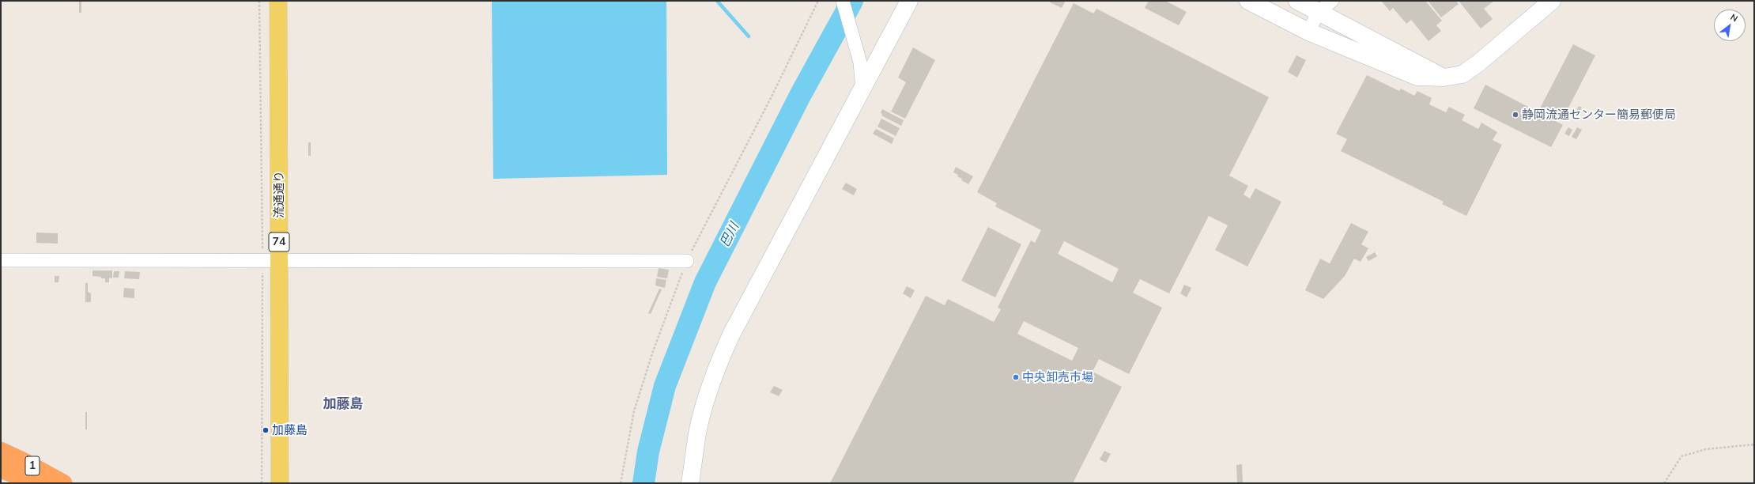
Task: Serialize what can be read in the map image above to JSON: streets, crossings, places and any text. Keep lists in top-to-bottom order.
{
  "streets": {
    "highway": ["1"],
    "main road": ["流通通り", "74"]
  },
  "districts": ["加藤島"],
  "water": ["巴川"],
  "places": ["静岡流通センター簡易郵便局", "中央卸売市場", "加藤島"],
  "north": "top right"
}
